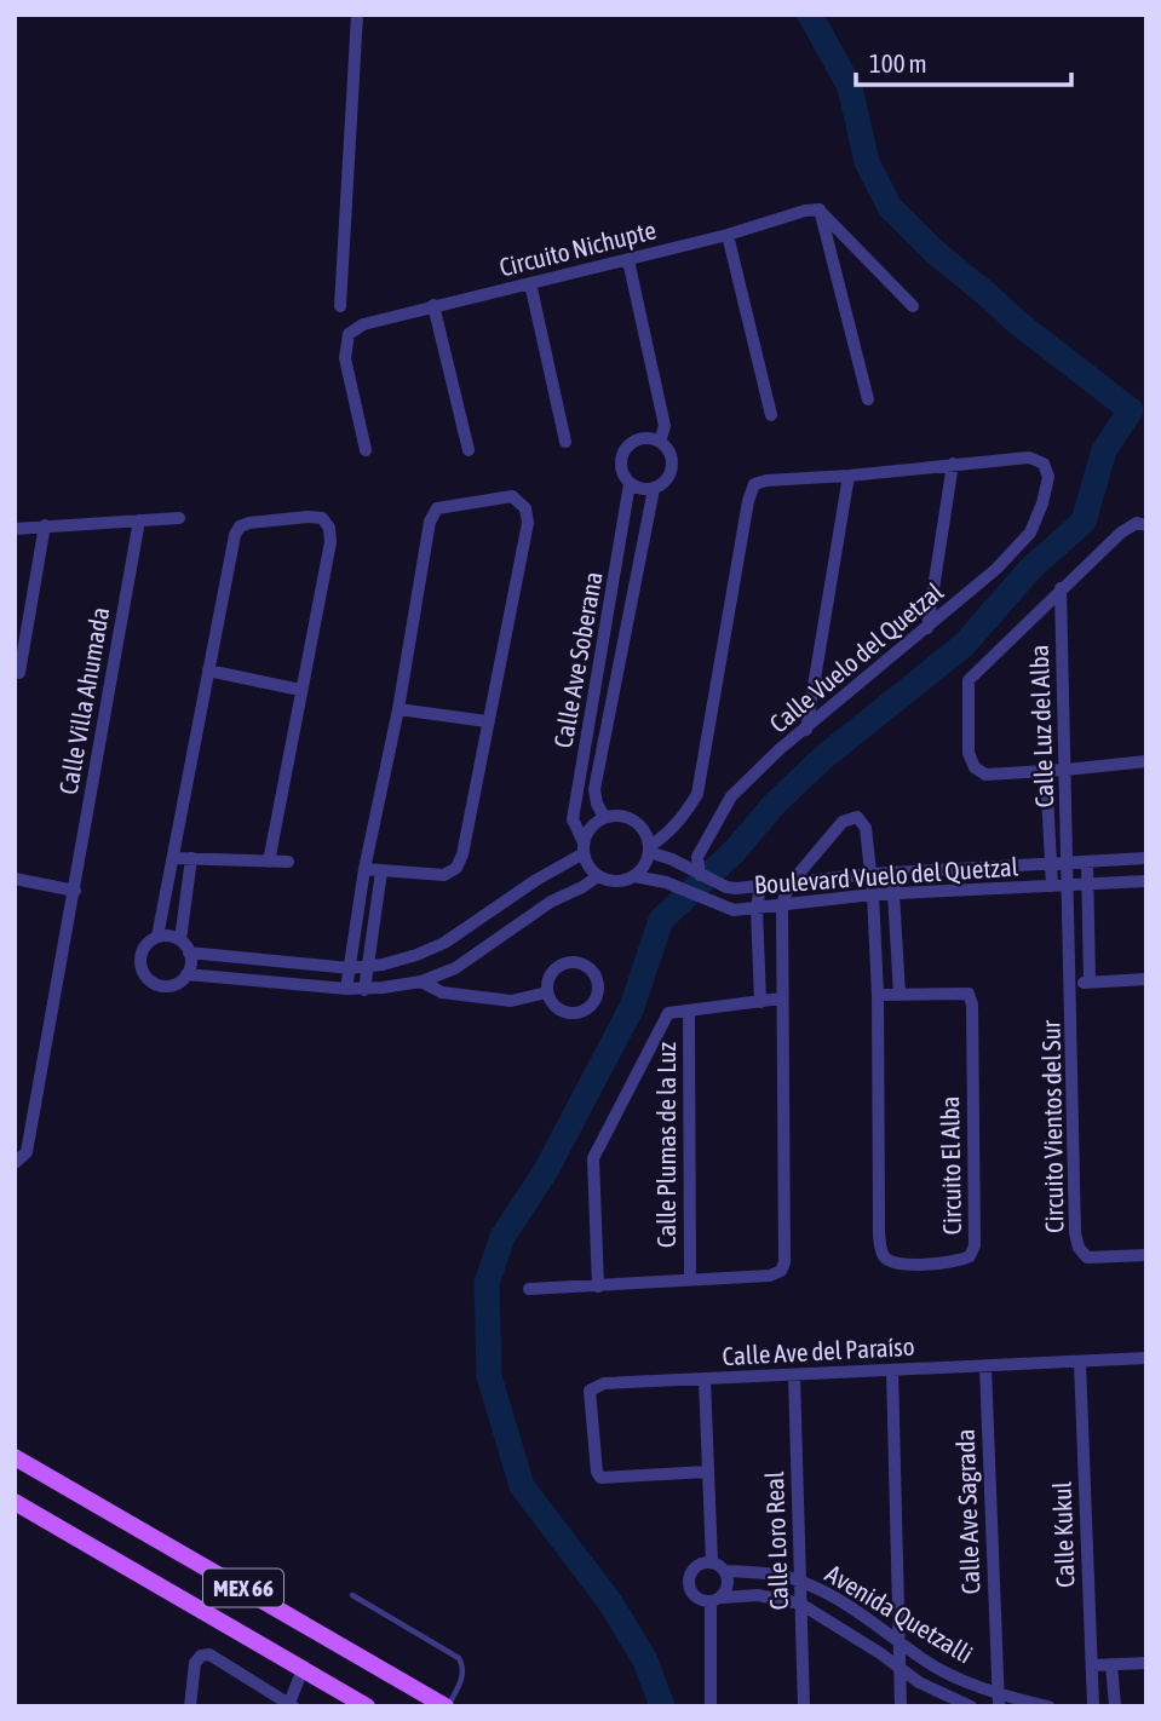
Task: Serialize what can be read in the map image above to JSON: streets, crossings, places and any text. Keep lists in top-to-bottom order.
{
  "streets": {
    "main road": ["MEX 66"],
    "street": [
      "Circuito Nichupte",
      "Calle Vuelo del Quetzal",
      "Calle Ave Soberana",
      "Calle Villa Ahumada",
      "Calle Luz del Alba",
      "Boulevard Vuelo del Quetzal",
      "Circuito Vientos del Sur",
      "Calle Plumas de la Luz",
      "Circuito El Alba",
      "Calle Ave del Paraíso",
      "Calle Ave Sagrada",
      "Calle Kukul",
      "Calle Loro Real",
      "Avenida Quetzalli"
    ]
  },
  "crossings": [
    ["Calle Vuelo del Quetzal", "Boulevard Vuelo del Quetzal"],
    ["Calle Ave Soberana", "Boulevard Vuelo del Quetzal"],
    ["Calle Luz del Alba", "Boulevard Vuelo del Quetzal"],
    ["Calle Luz del Alba", "Circuito Vientos del Sur"],
    ["Boulevard Vuelo del Quetzal", "Circuito Vientos del Sur"],
    ["Boulevard Vuelo del Quetzal", "Circuito El Alba"],
    ["Calle Ave del Paraíso", "Calle Ave Sagrada"],
    ["Calle Ave del Paraíso", "Calle Kukul"],
    ["Calle Ave del Paraíso", "Calle Loro Real"],
    ["Calle Ave Sagrada", "Avenida Quetzalli"],
    ["Calle Loro Real", "Avenida Quetzalli"]
  ],
  "scale_bar": "100 m"
}
